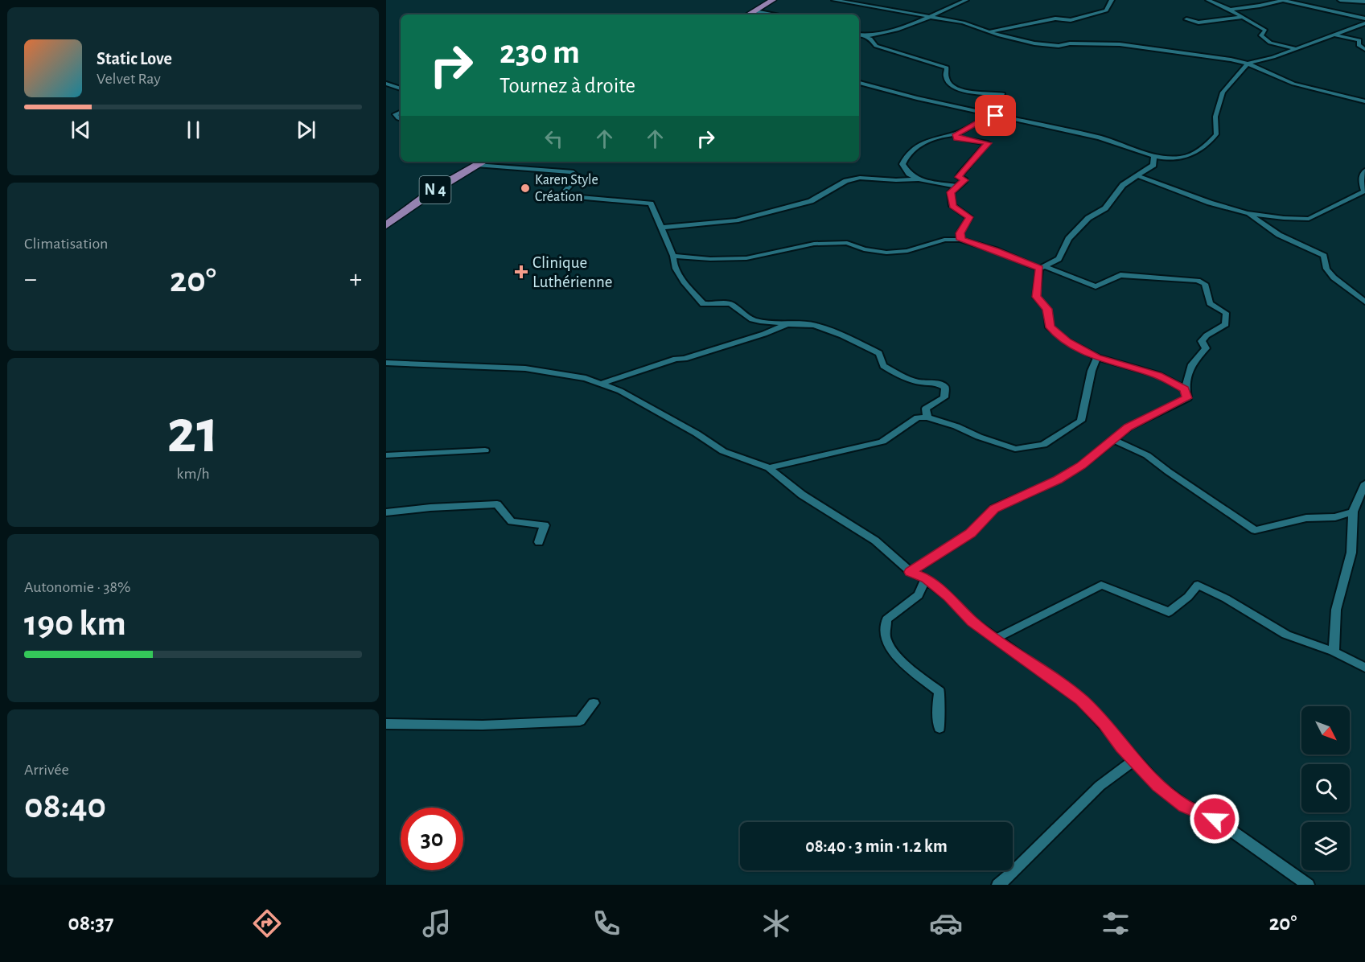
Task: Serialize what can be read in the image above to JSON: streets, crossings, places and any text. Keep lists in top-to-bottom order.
{
  "streets": {
    "main road": ["N 4"]
  },
  "places": {
    "other": ["Karen Style Création"],
    "health": ["Clinique Luthérienne"]
  },
  "north": "bottom right",
  "page": {
    "turn": ["230 m", "Tournez à droite"],
    "song": ["Static Love", "Velvet Ray"],
    "tile": [
      "Climatisation",
      ["21", "km/h"],
      ["Autonomie · 38%", "190 km"],
      ["Arrivée", "08:40"]
    ],
    "heat": ["−", "20°", "+"],
    "limit": "30",
    "trip": "08:40 · 3 min · 1.2 km",
    "tabs": ["08:37", "20°"]
  }
}
